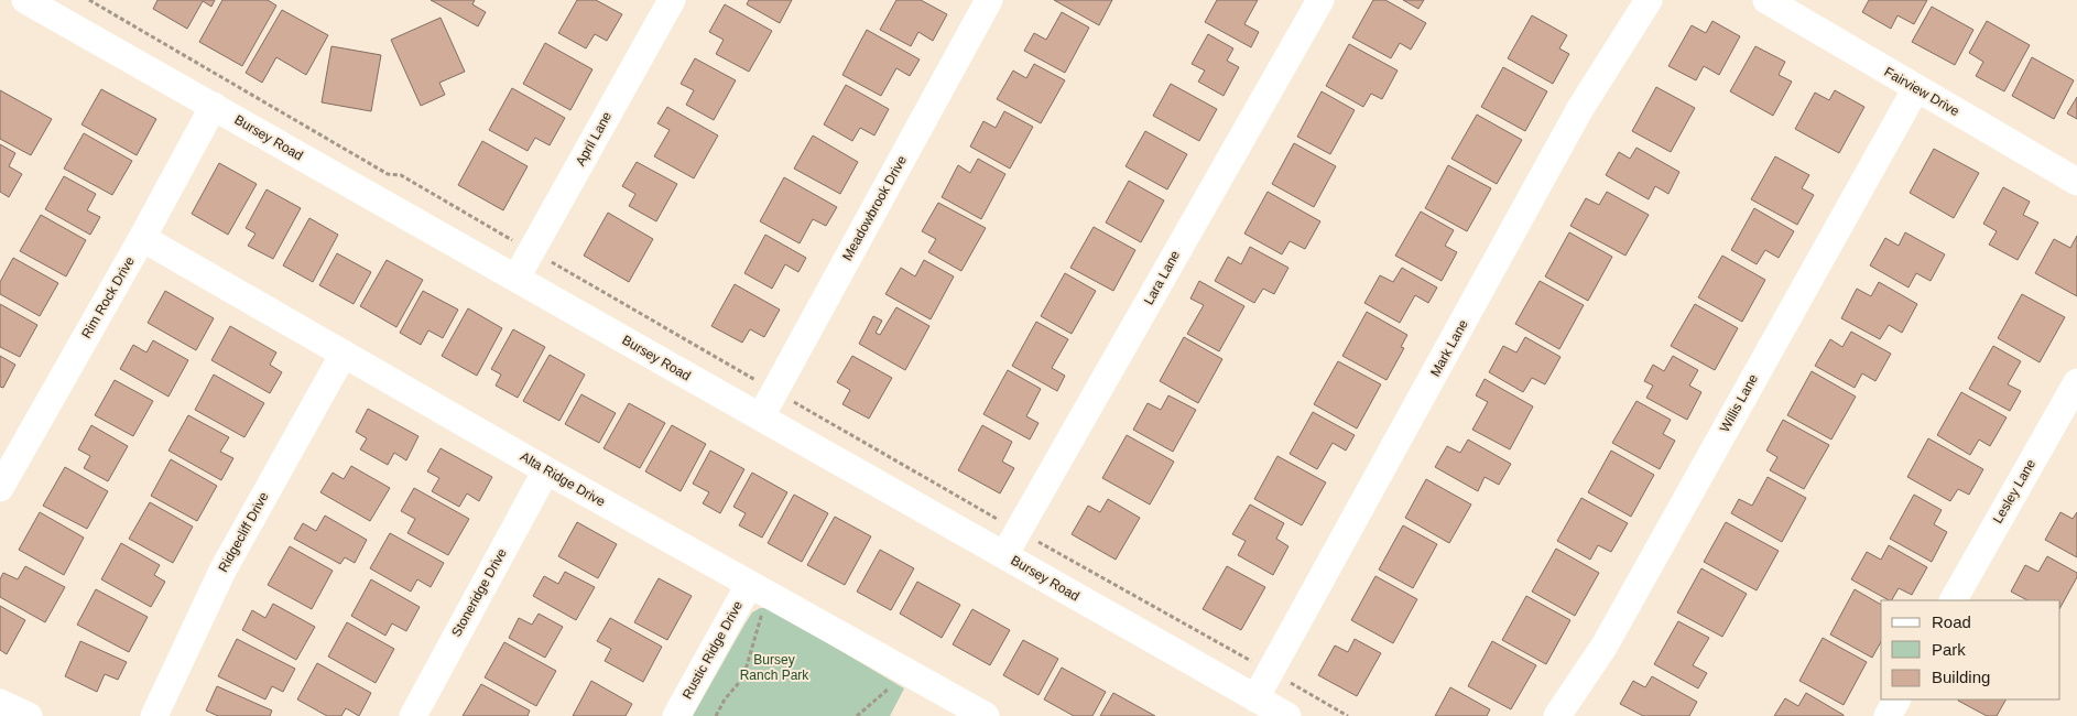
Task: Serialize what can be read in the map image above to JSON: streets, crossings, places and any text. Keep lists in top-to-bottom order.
{
  "streets": {
    "street": [
      "Fairview Drive",
      "Bursey Road",
      "April Lane",
      "Meadowbrook Drive",
      "Lara Lane",
      "Rim Rock Drive",
      "Mark Lane",
      "Willis Lane",
      "Alta Ridge Drive",
      "Lesley Lane",
      "Ridgecliff Drive",
      "Stoneridge Drive",
      "Rustic Ridge Drive"
    ]
  },
  "crossings": [
    ["Fairview Drive", "Willis Lane"],
    ["Bursey Road", "April Lane"],
    ["Bursey Road", "Meadowbrook Drive"],
    ["Bursey Road", "Lara Lane"],
    ["Bursey Road", "Rim Rock Drive"],
    ["Bursey Road", "Mark Lane"],
    ["Rim Rock Drive", "Alta Ridge Drive"],
    ["Alta Ridge Drive", "Ridgecliff Drive"],
    ["Alta Ridge Drive", "Stoneridge Drive"],
    ["Alta Ridge Drive", "Rustic Ridge Drive"]
  ],
  "parks": ["Bursey Ranch Park"],
  "legend": ["Road", "Park", "Building"]
}
